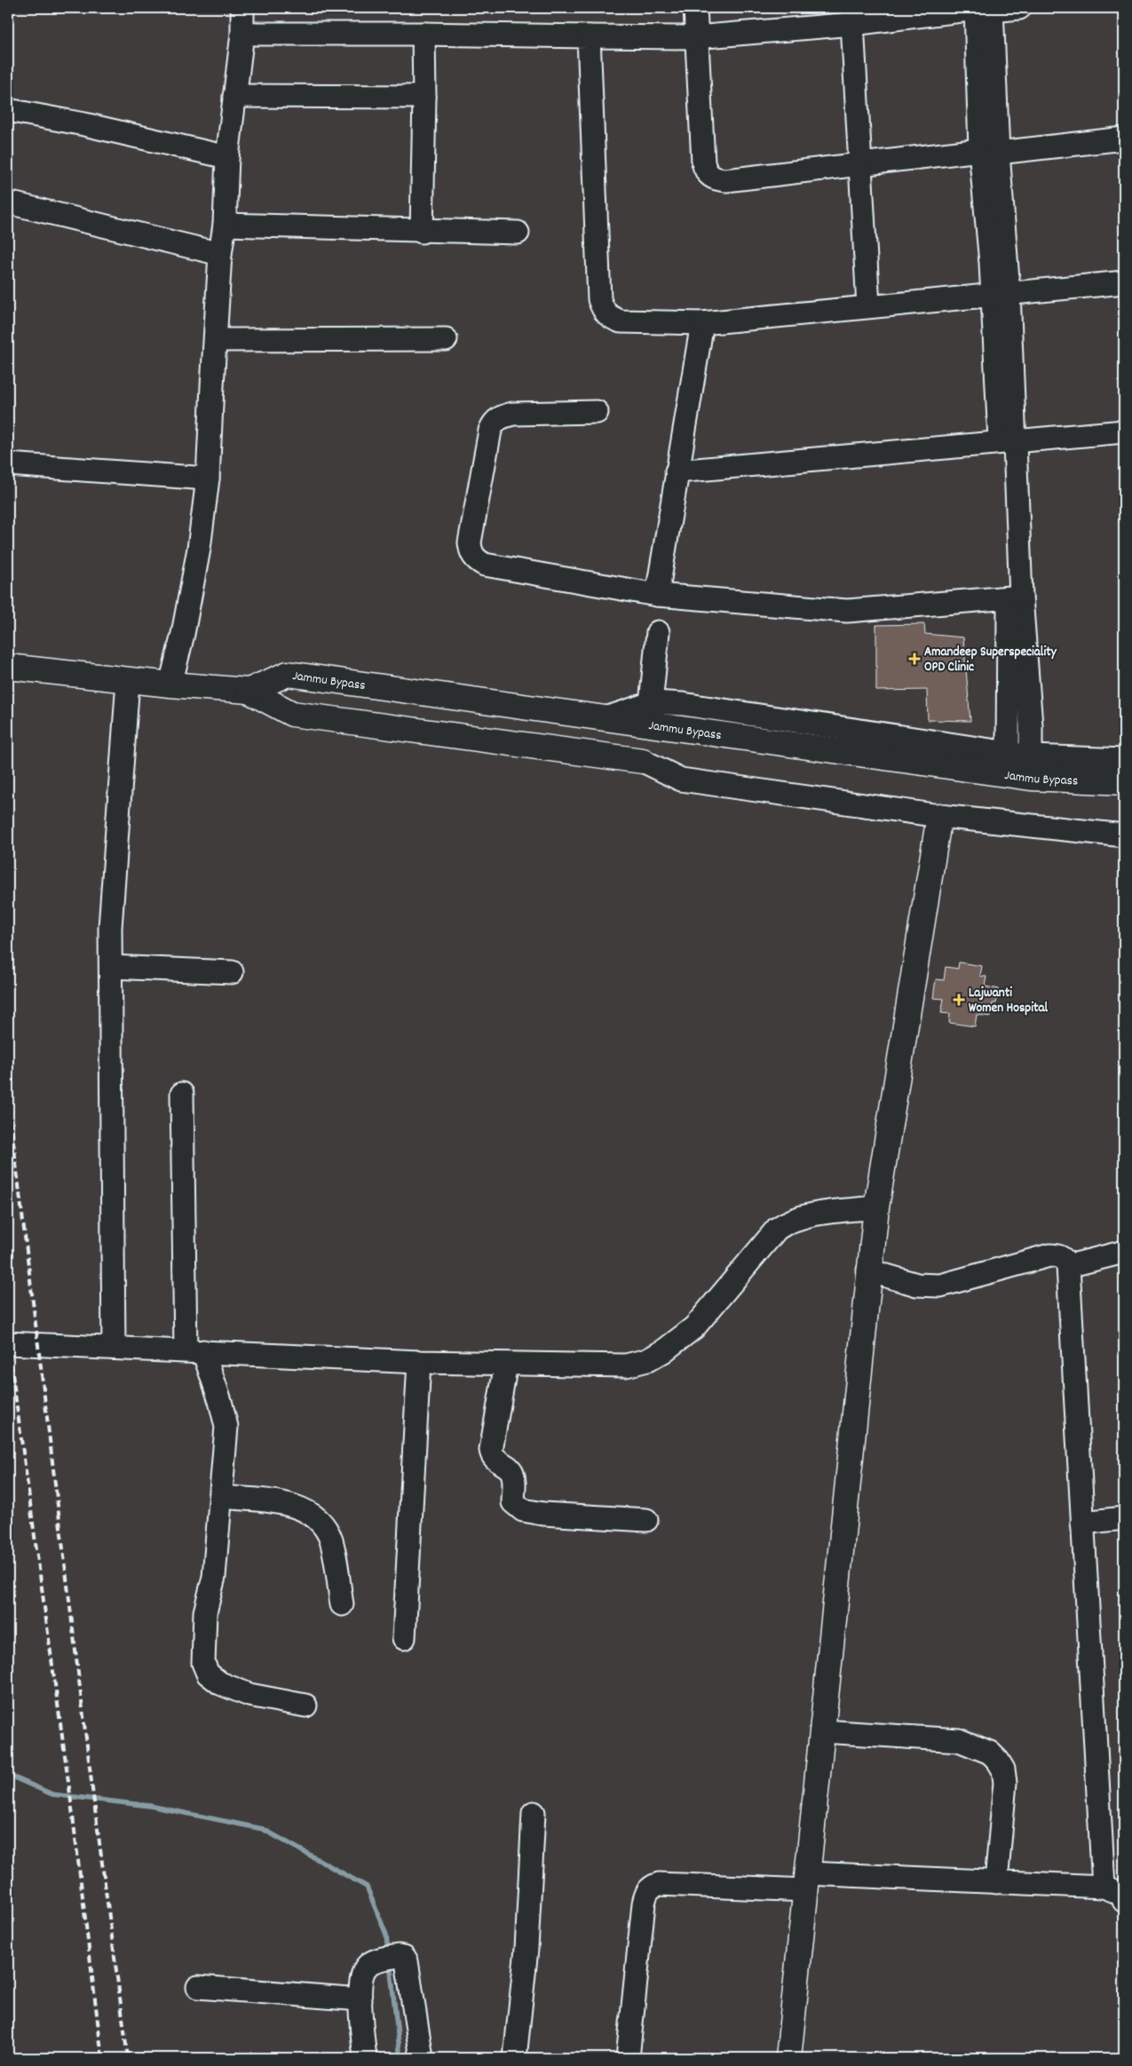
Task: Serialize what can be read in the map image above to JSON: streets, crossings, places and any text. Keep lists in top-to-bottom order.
{
  "streets": {
    "main road": ["Jammu Bypass"]
  },
  "places": {
    "health": ["Amandeep Superspeciality OPD Clinic", "Lajwanti Women Hospital"]
  }
}
